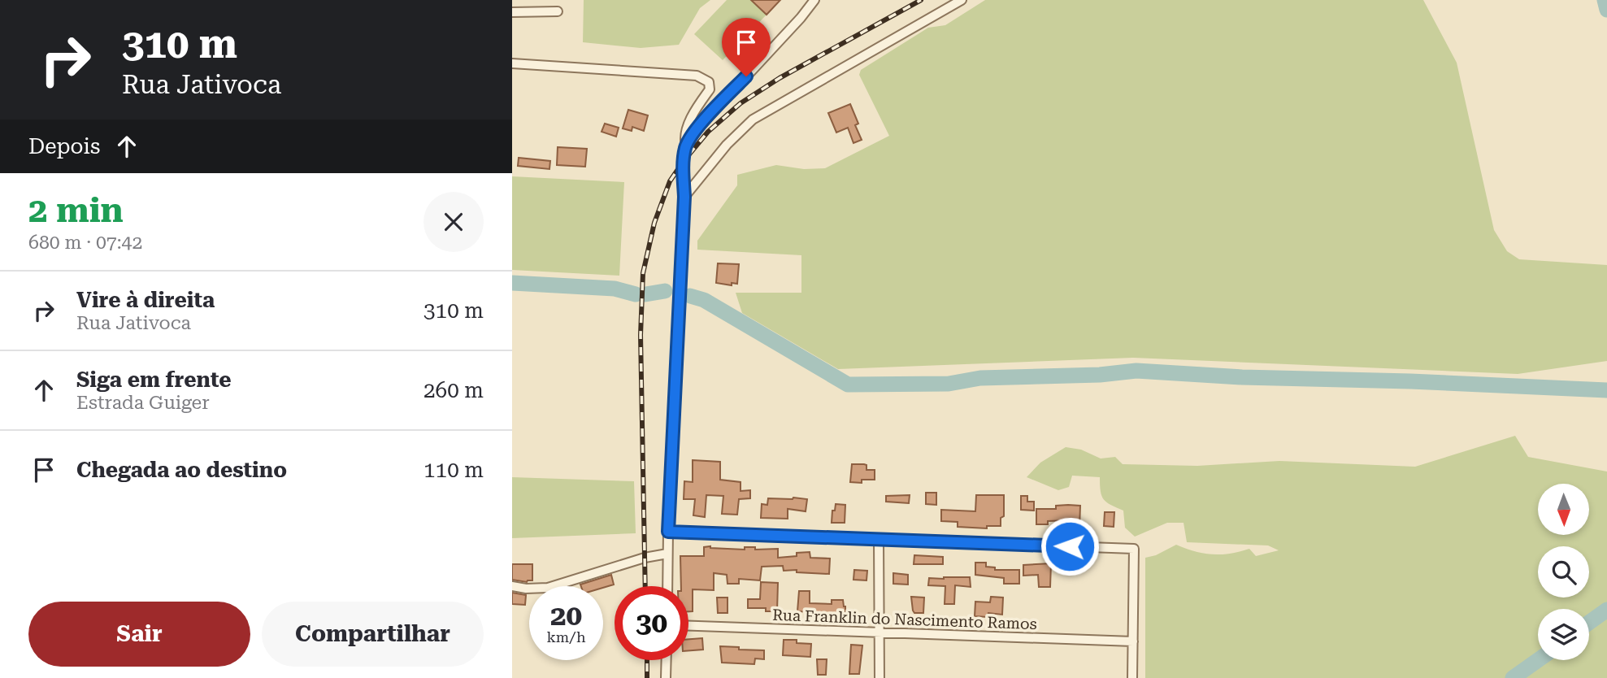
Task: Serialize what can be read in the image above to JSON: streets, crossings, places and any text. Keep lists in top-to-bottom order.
{
  "streets": {
    "street": ["Rua Franklin do Nascimento Ramos"]
  },
  "north": "bottom",
  "page": {
    "turn": ["310 m", "Rua Jativoca"],
    "then": "Depois",
    "heading": ["2 min", "680 m · 07:42"],
    "list": [
      {
        "name": "Vire à direita",
        "note": "Rua Jativoca",
        "value": "310 m"
      },
      {
        "name": "Siga em frente",
        "note": "Estrada Guiger",
        "value": "260 m"
      },
      {
        "name": "Chegada ao destino",
        "value": "110 m"
      }
    ],
    "speed": "20 km/h",
    "limit": "30",
    "buttons": ["Sair", "Compartilhar"]
  }
}
